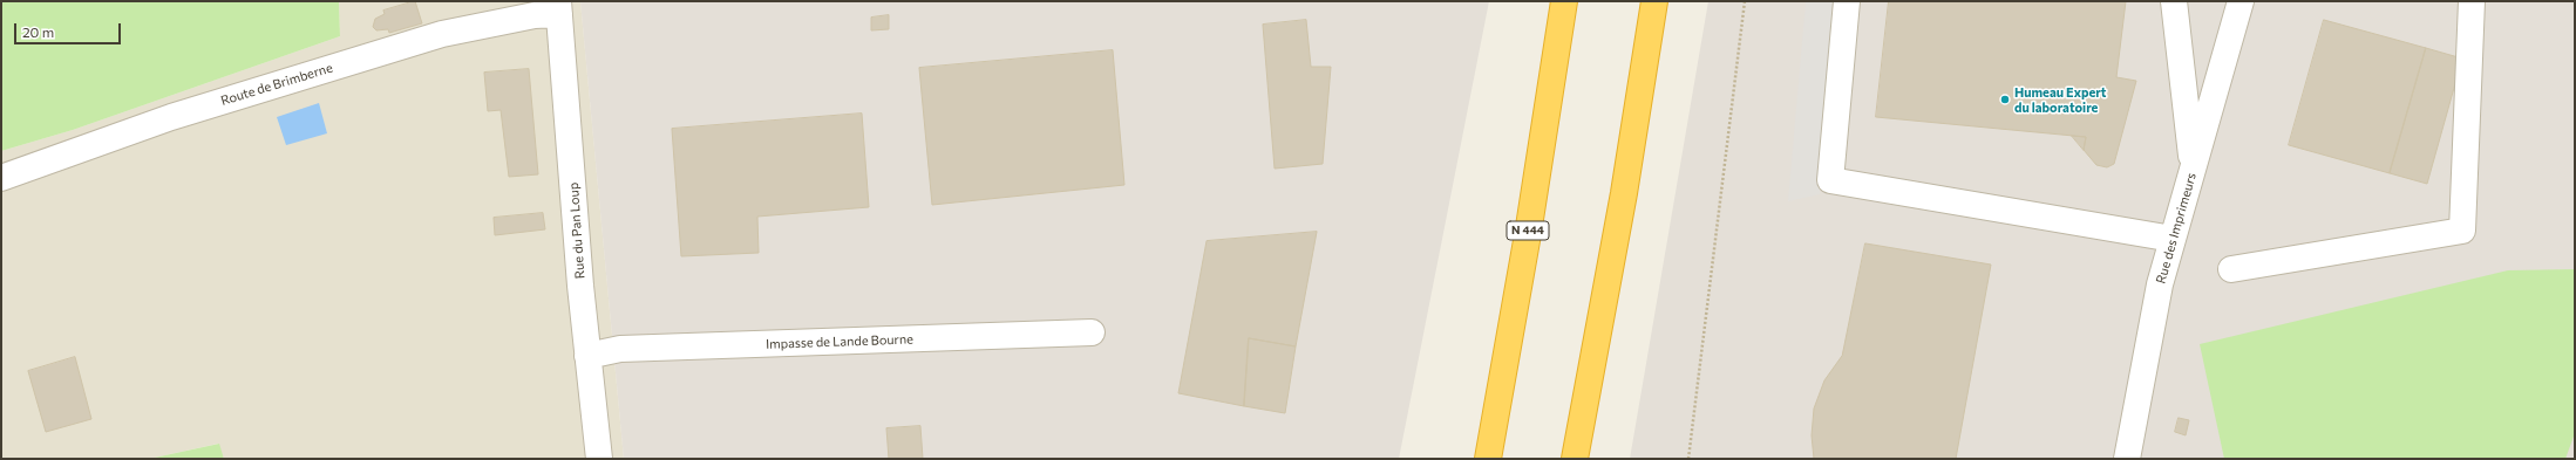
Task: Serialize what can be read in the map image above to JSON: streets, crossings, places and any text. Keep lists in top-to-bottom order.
{
  "streets": {
    "highway": ["N 444"],
    "street": [
      "Route de Brimberne",
      "Rue des Imprimeurs",
      "Rue du Pan Loup",
      "Impasse de Lande Bourne"
    ]
  },
  "crossings": [
    ["Route de Brimberne", "Rue du Pan Loup"],
    ["Rue du Pan Loup", "Impasse de Lande Bourne"]
  ],
  "places": ["Humeau Expert du laboratoire"],
  "scale_bar": "20 m"
}
